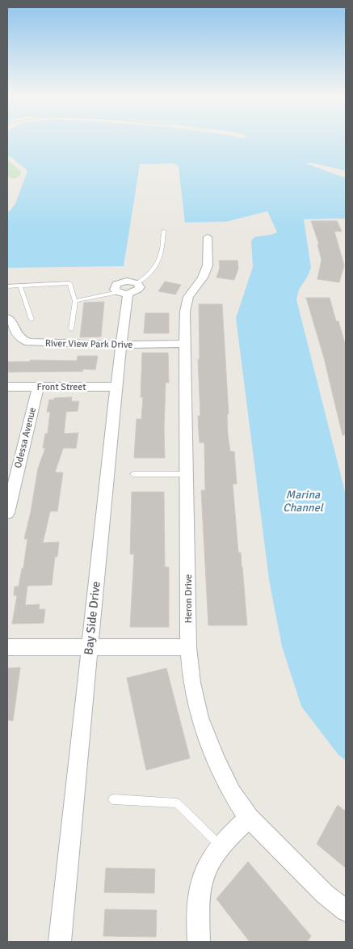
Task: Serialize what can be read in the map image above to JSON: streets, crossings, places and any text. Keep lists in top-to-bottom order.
{
  "streets": {
    "street": [
      "River View Park Drive",
      "Front Street",
      "Odessa Avenue",
      "Heron Drive",
      "Bay Side Drive"
    ]
  },
  "crossings": [
    ["River View Park Drive", "Heron Drive"],
    ["River View Park Drive", "Bay Side Drive"],
    ["Front Street", "Odessa Avenue"],
    ["Front Street", "Bay Side Drive"]
  ],
  "water": ["Marina Channel"]
}
